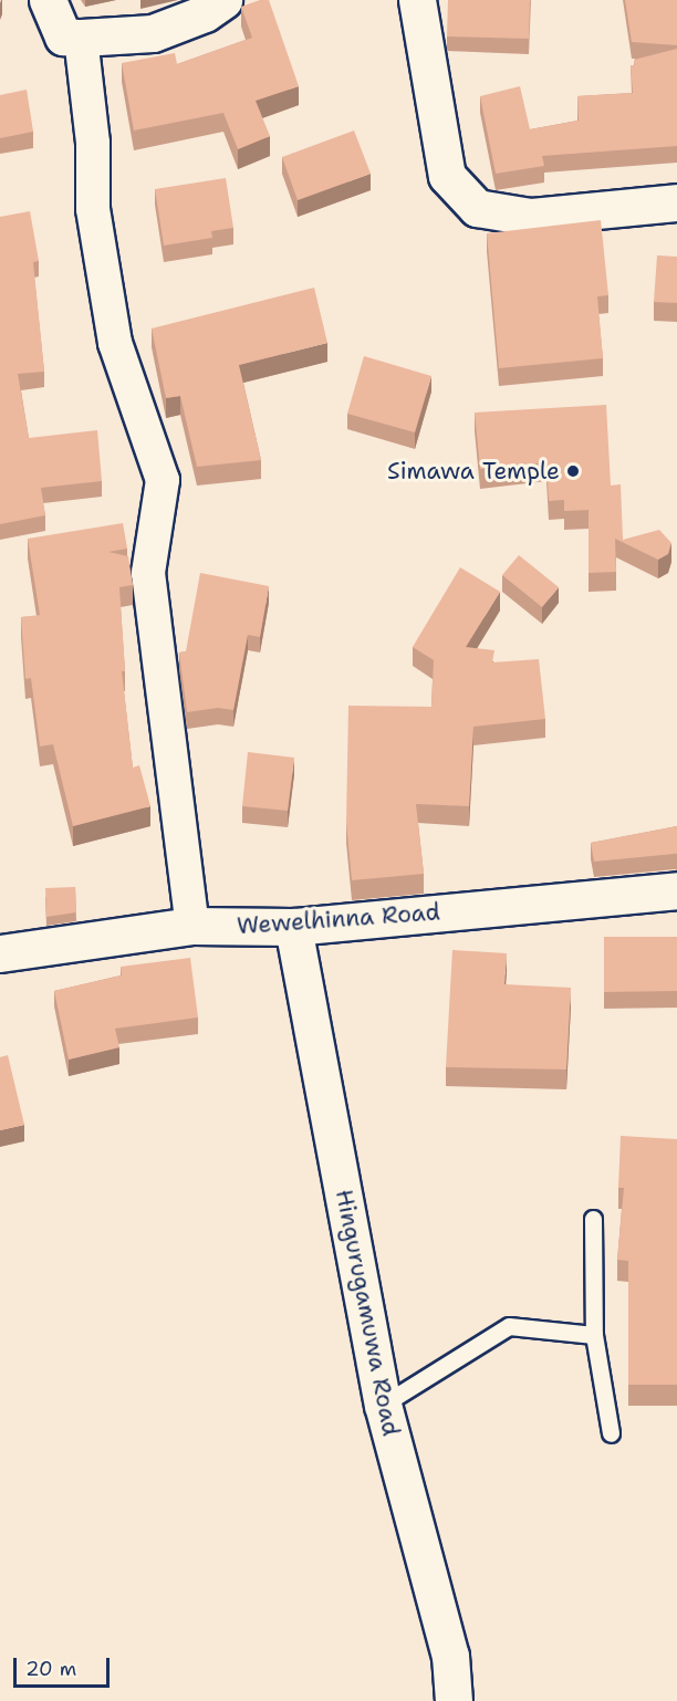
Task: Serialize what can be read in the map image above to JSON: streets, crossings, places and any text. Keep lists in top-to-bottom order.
{
  "streets": {
    "street": ["Wewelhinna Road", "Hingurugamuwa Road"]
  },
  "crossings": [
    ["Wewelhinna Road", "Hingurugamuwa Road"]
  ],
  "places": ["Simawa Temple"],
  "scale_bar": "20 m"
}
